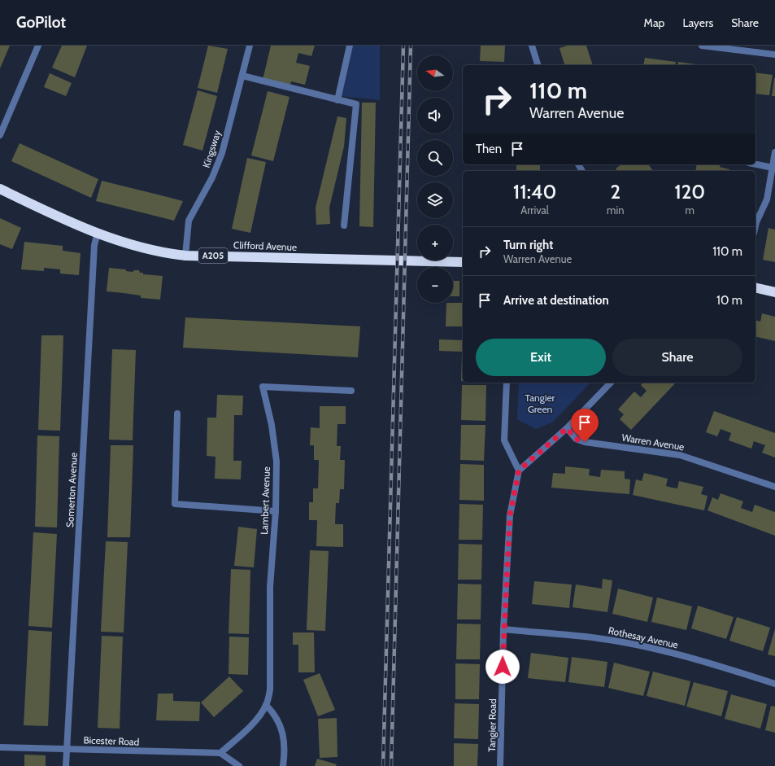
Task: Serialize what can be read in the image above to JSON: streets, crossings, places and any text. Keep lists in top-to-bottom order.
{
  "streets": {
    "highway": ["Clifford Avenue", "A205"],
    "street": [
      "Kingsway",
      "Warren Avenue",
      "Somerton Avenue",
      "Lambert Avenue",
      "Rothesay Avenue",
      "Tangier Road",
      "Bicester Road"
    ]
  },
  "crossings": [
    ["Kingsway", "Clifford Avenue"],
    ["Clifford Avenue", "Somerton Avenue"],
    ["Somerton Avenue", "Bicester Road"],
    ["Lambert Avenue", "Bicester Road"],
    ["Rothesay Avenue", "Tangier Road"]
  ],
  "parks": ["Tangier Green"],
  "north": "left",
  "page": {
    "header": "GoPilot",
    "nav": ["Map", "Layers", "Share"],
    "map_buttons": ["+", "−"],
    "turn": ["110 m", "Warren Avenue"],
    "then": "Then",
    "eta": [
      "11:40",
      "Arrival",
      "2",
      "min",
      "120",
      "m"
    ],
    "list": [
      {
        "name": "Turn right",
        "note": "Warren Avenue",
        "value": "110 m"
      },
      {
        "name": "Arrive at destination",
        "value": "10 m"
      }
    ],
    "buttons": ["Exit", "Share"]
  }
}
